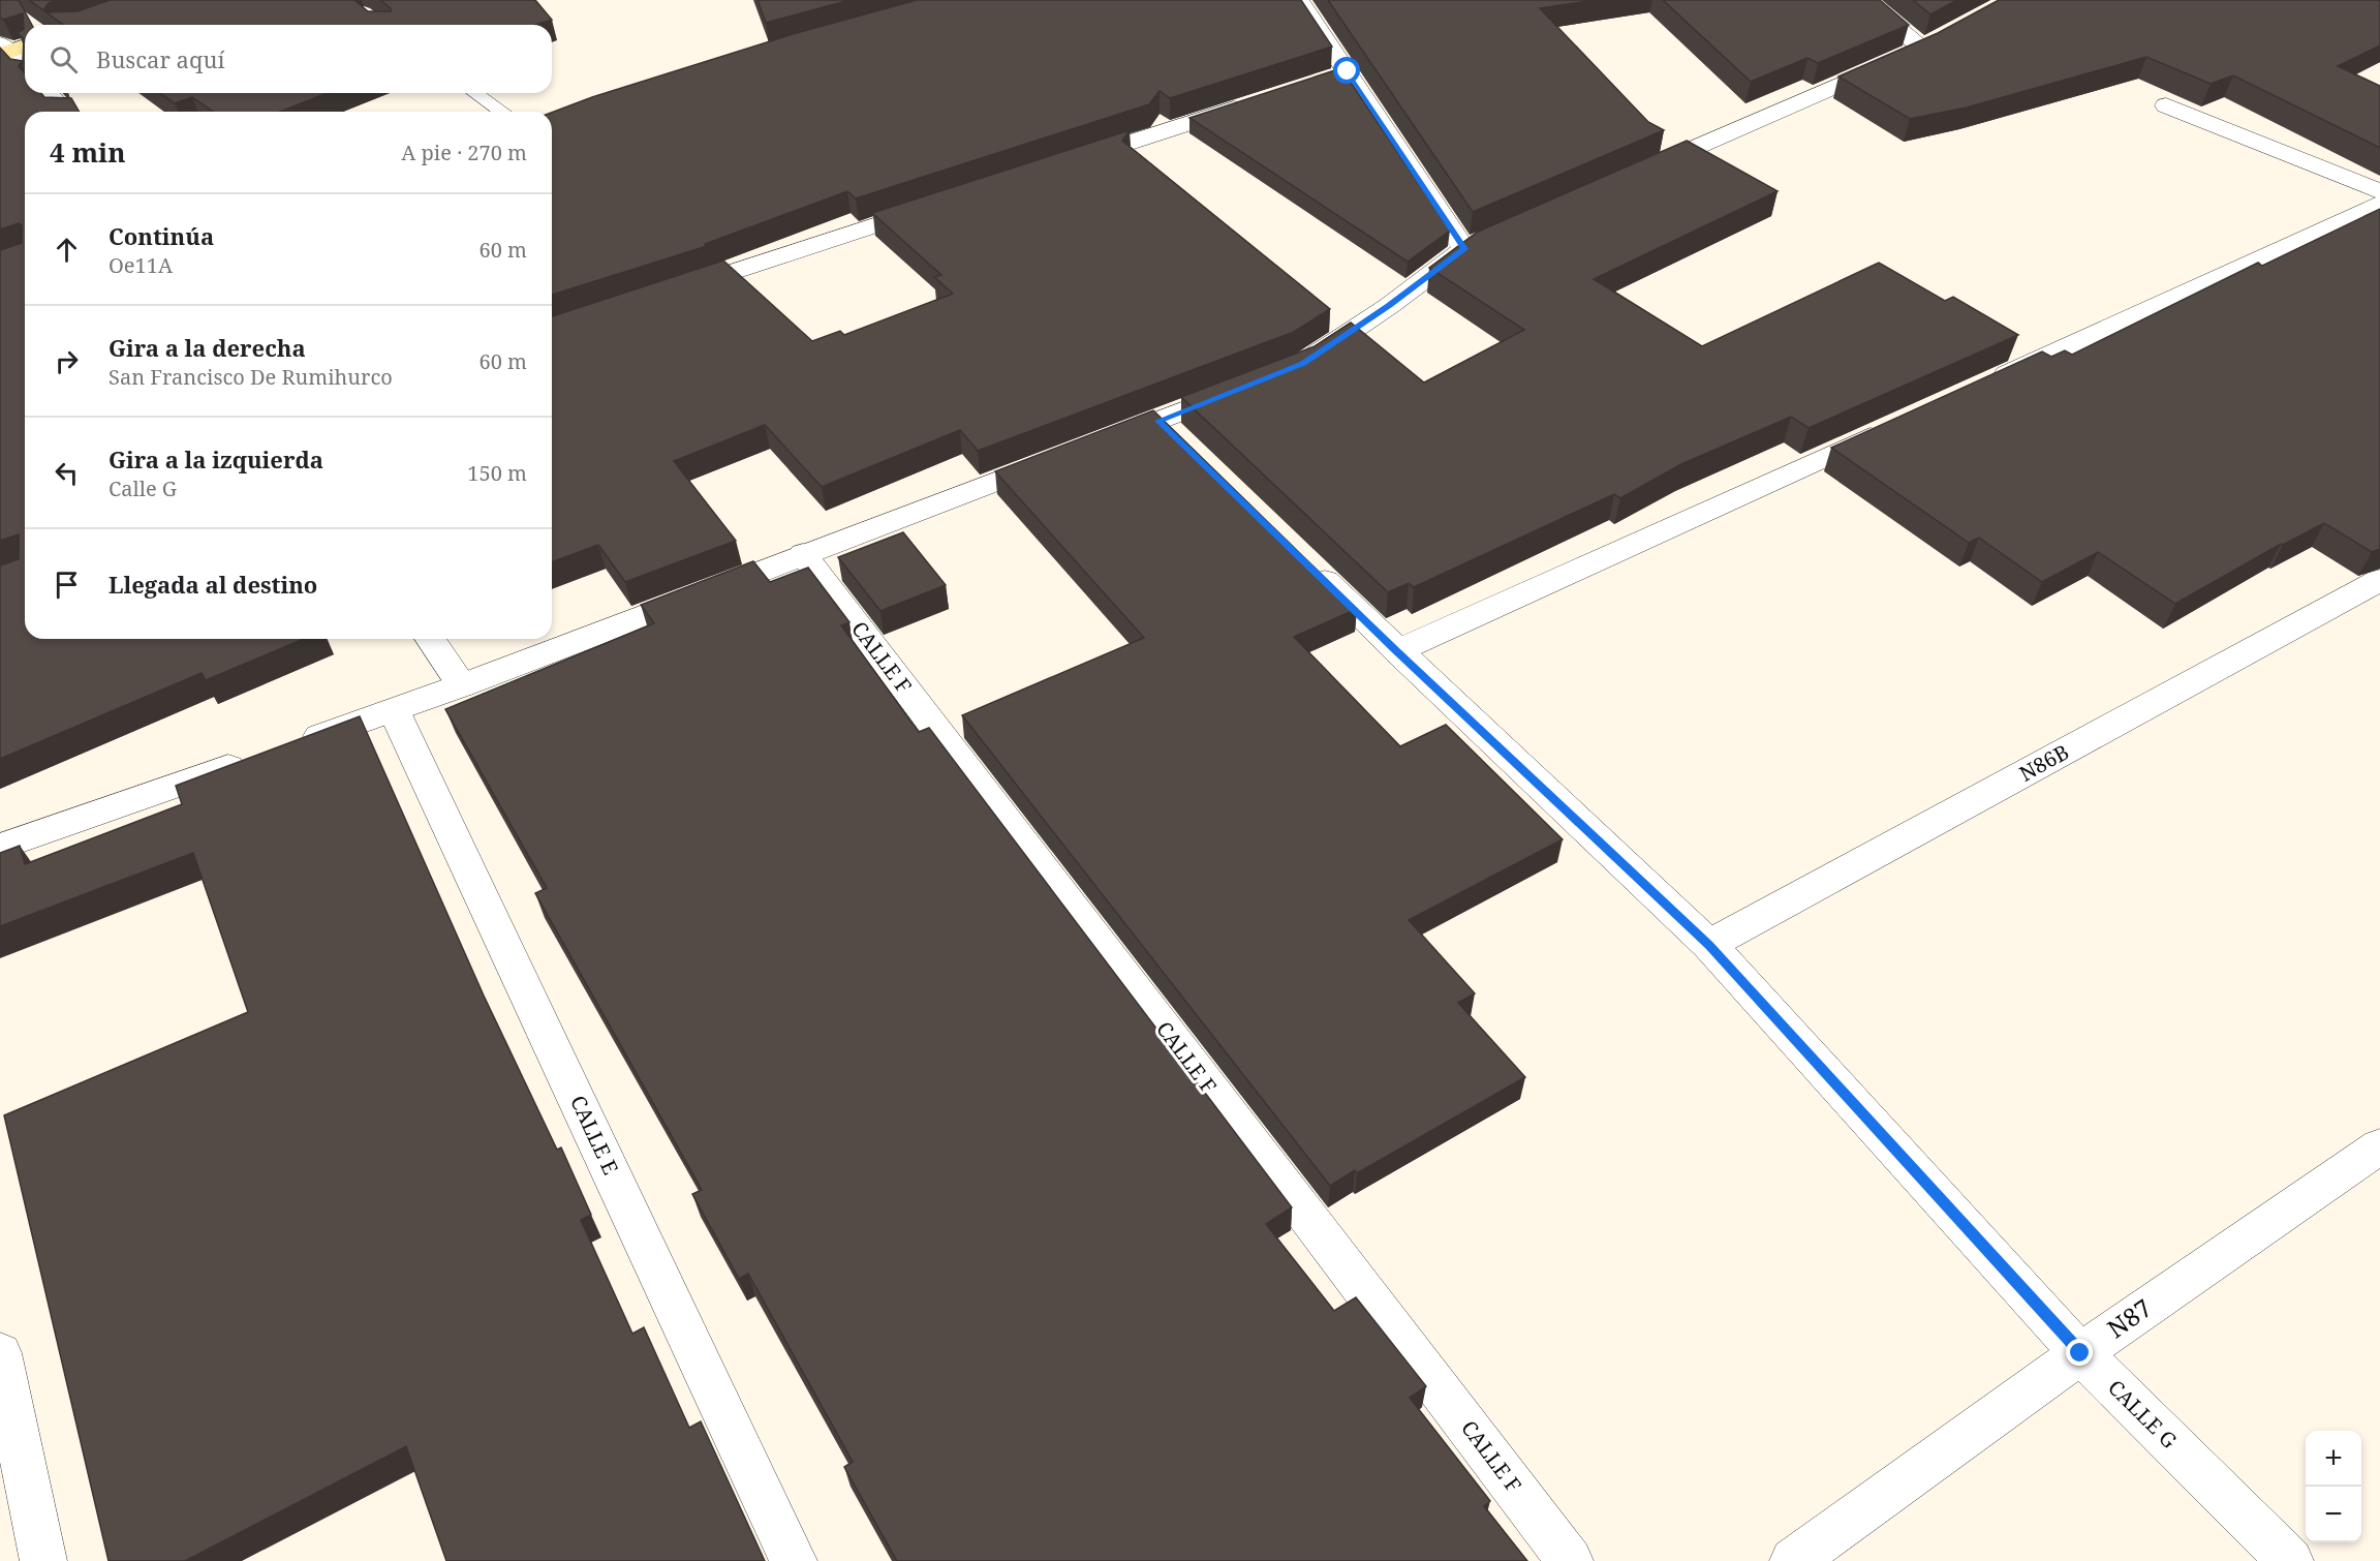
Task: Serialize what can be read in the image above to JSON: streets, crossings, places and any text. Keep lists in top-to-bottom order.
{
  "streets": {
    "street": [
      "CALLE F",
      "N86B",
      "CALLE E",
      "N87",
      "CALLE G"
    ]
  },
  "crossings": [
    ["N86B", "CALLE G"],
    ["N87", "CALLE G"]
  ],
  "page": {
    "search": "Buscar aquí",
    "heading": ["4 min", "A pie · 270 m"],
    "list": [
      ["Continúa", "Oe11A", "60 m"],
      ["Gira a la derecha", "San Francisco De Rumihurco", "60 m"],
      ["Gira a la izquierda", "Calle G", "150 m"],
      "Llegada al destino"
    ],
    "map_buttons": ["+", "−"]
  }
}
